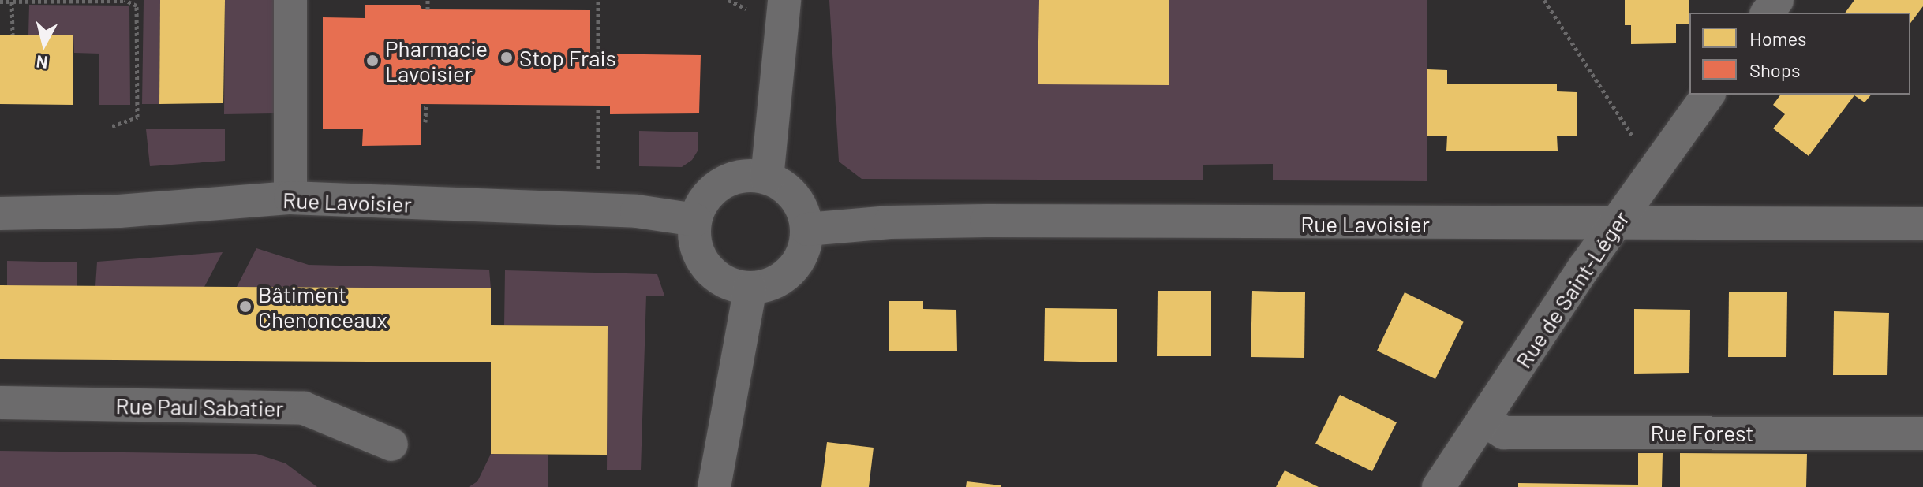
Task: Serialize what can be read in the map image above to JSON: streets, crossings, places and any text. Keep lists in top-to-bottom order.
{
  "streets": {
    "street": [
      "Rue Lavoisier",
      "Rue de Saint-Léger",
      "Rue Paul Sabatier",
      "Rue Forest"
    ]
  },
  "crossings": [
    ["Rue Lavoisier", "Rue de Saint-Léger"],
    ["Rue de Saint-Léger", "Rue Forest"]
  ],
  "places": ["Stop Frais", "Pharmacie Lavoisier", "Bâtiment Chenonceaux"],
  "legend": ["Homes", "Shops"],
  "north": "bottom"
}
